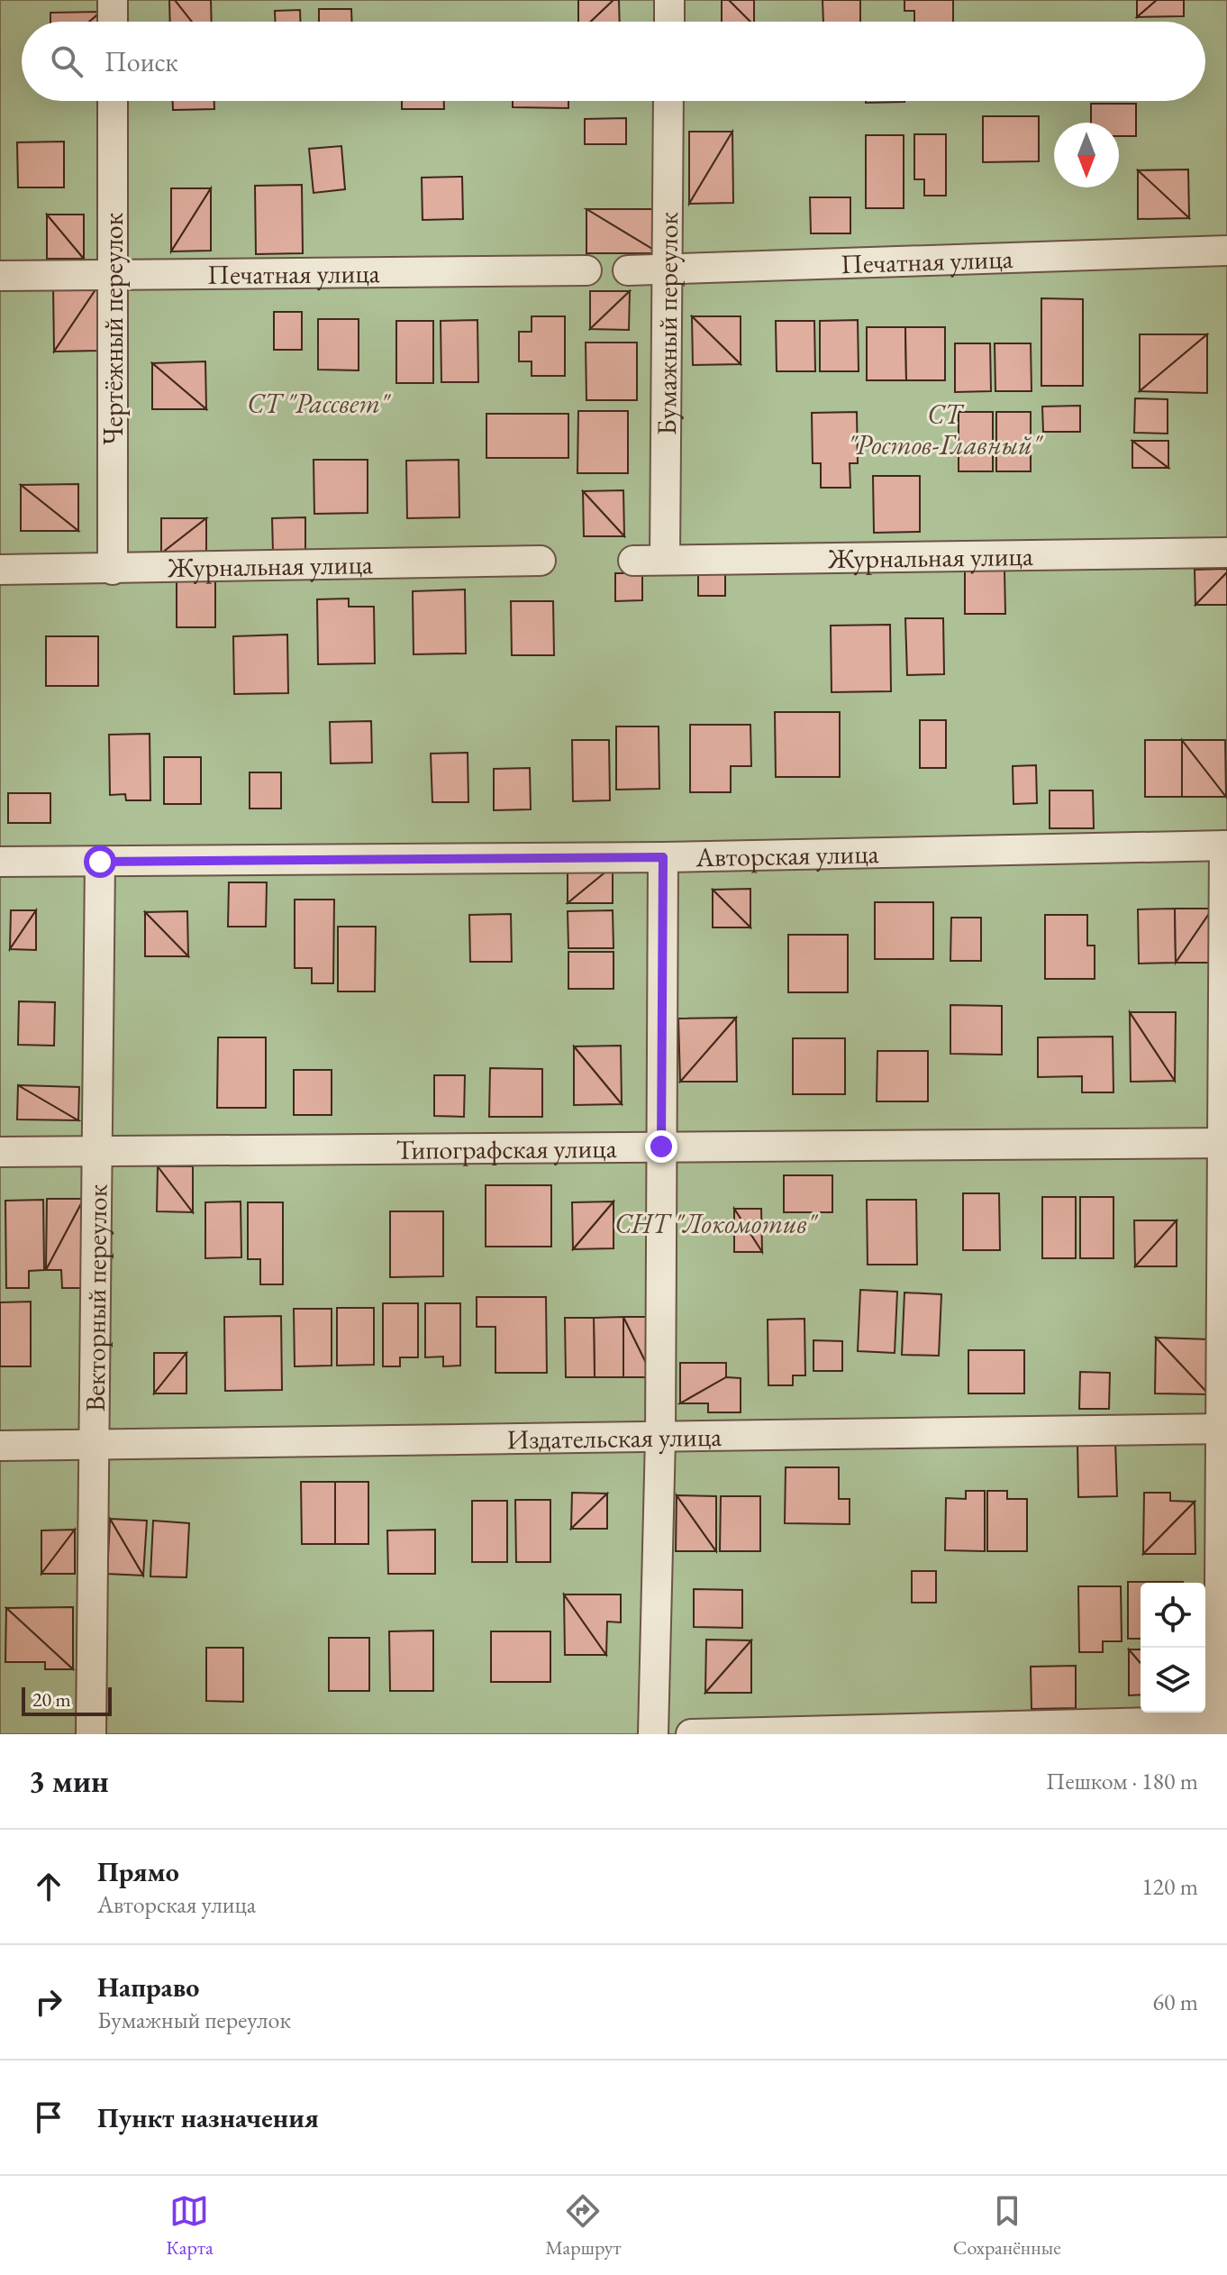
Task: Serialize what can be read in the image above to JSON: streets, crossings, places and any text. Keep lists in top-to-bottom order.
{
  "streets": {
    "street": [
      "Печатная улица",
      "Бумажный переулок",
      "Чертёжный переулок",
      "Журнальная улица",
      "Авторская улица",
      "Типографская улица",
      "Векторный переулок",
      "Издательская улица"
    ]
  },
  "crossings": [
    ["Печатная улица", "Бумажный переулок"],
    ["Печатная улица", "Чертёжный переулок"],
    ["Бумажный переулок", "Журнальная улица"],
    ["Чертёжный переулок", "Журнальная улица"],
    ["Авторская улица", "Векторный переулок"],
    ["Типографская улица", "Векторный переулок"],
    ["Векторный переулок", "Издательская улица"]
  ],
  "parks": ["СТ \"Рассвет\"", "СТ \"Ростов-Главный\"", "СНТ \"Локомотив\""],
  "scale_bar": "20 m",
  "north": "bottom",
  "page": {
    "search": "Поиск",
    "scale": "20 m",
    "heading": ["3 мин", "Пешком · 180 m"],
    "list": [
      ["Прямо", "Авторская улица", "120 m"],
      ["Направо", "Бумажный переулок", "60 m"],
      "Пункт назначения"
    ],
    "nav": ["Карта", "Маршрут", "Сохранённые"]
  }
}
